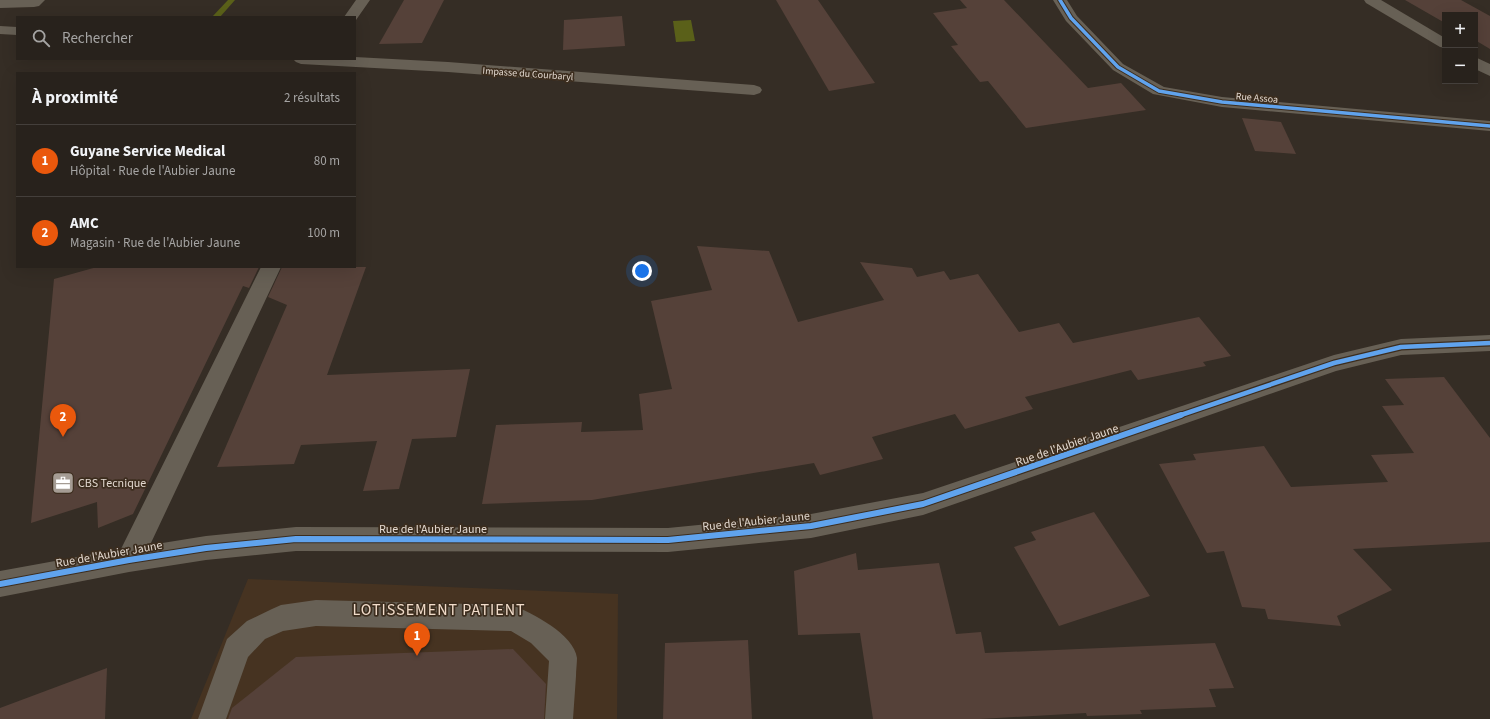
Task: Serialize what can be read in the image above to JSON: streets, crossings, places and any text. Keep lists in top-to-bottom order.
{
  "streets": {
    "street": ["Impasse du Courbaryl", "Rue Assoa", "Rue de l'Aubier Jaune"]
  },
  "districts": ["LOTISSEMENT PATIENT"],
  "places": {
    "office": ["CBS Tecnique"]
  },
  "page": {
    "map_buttons": ["+", "−"],
    "search": "Rechercher",
    "heading": ["À proximité", "2 résultats"],
    "list": [
      {
        "mark": "1",
        "name": "Guyane Service Medical",
        "note": "Hôpital · Rue de l'Aubier Jaune",
        "value": "80 m"
      },
      {
        "mark": "2",
        "name": "AMC",
        "note": "Magasin · Rue de l'Aubier Jaune",
        "value": "100 m"
      }
    ],
    "pins": ["2", "1"]
  }
}
